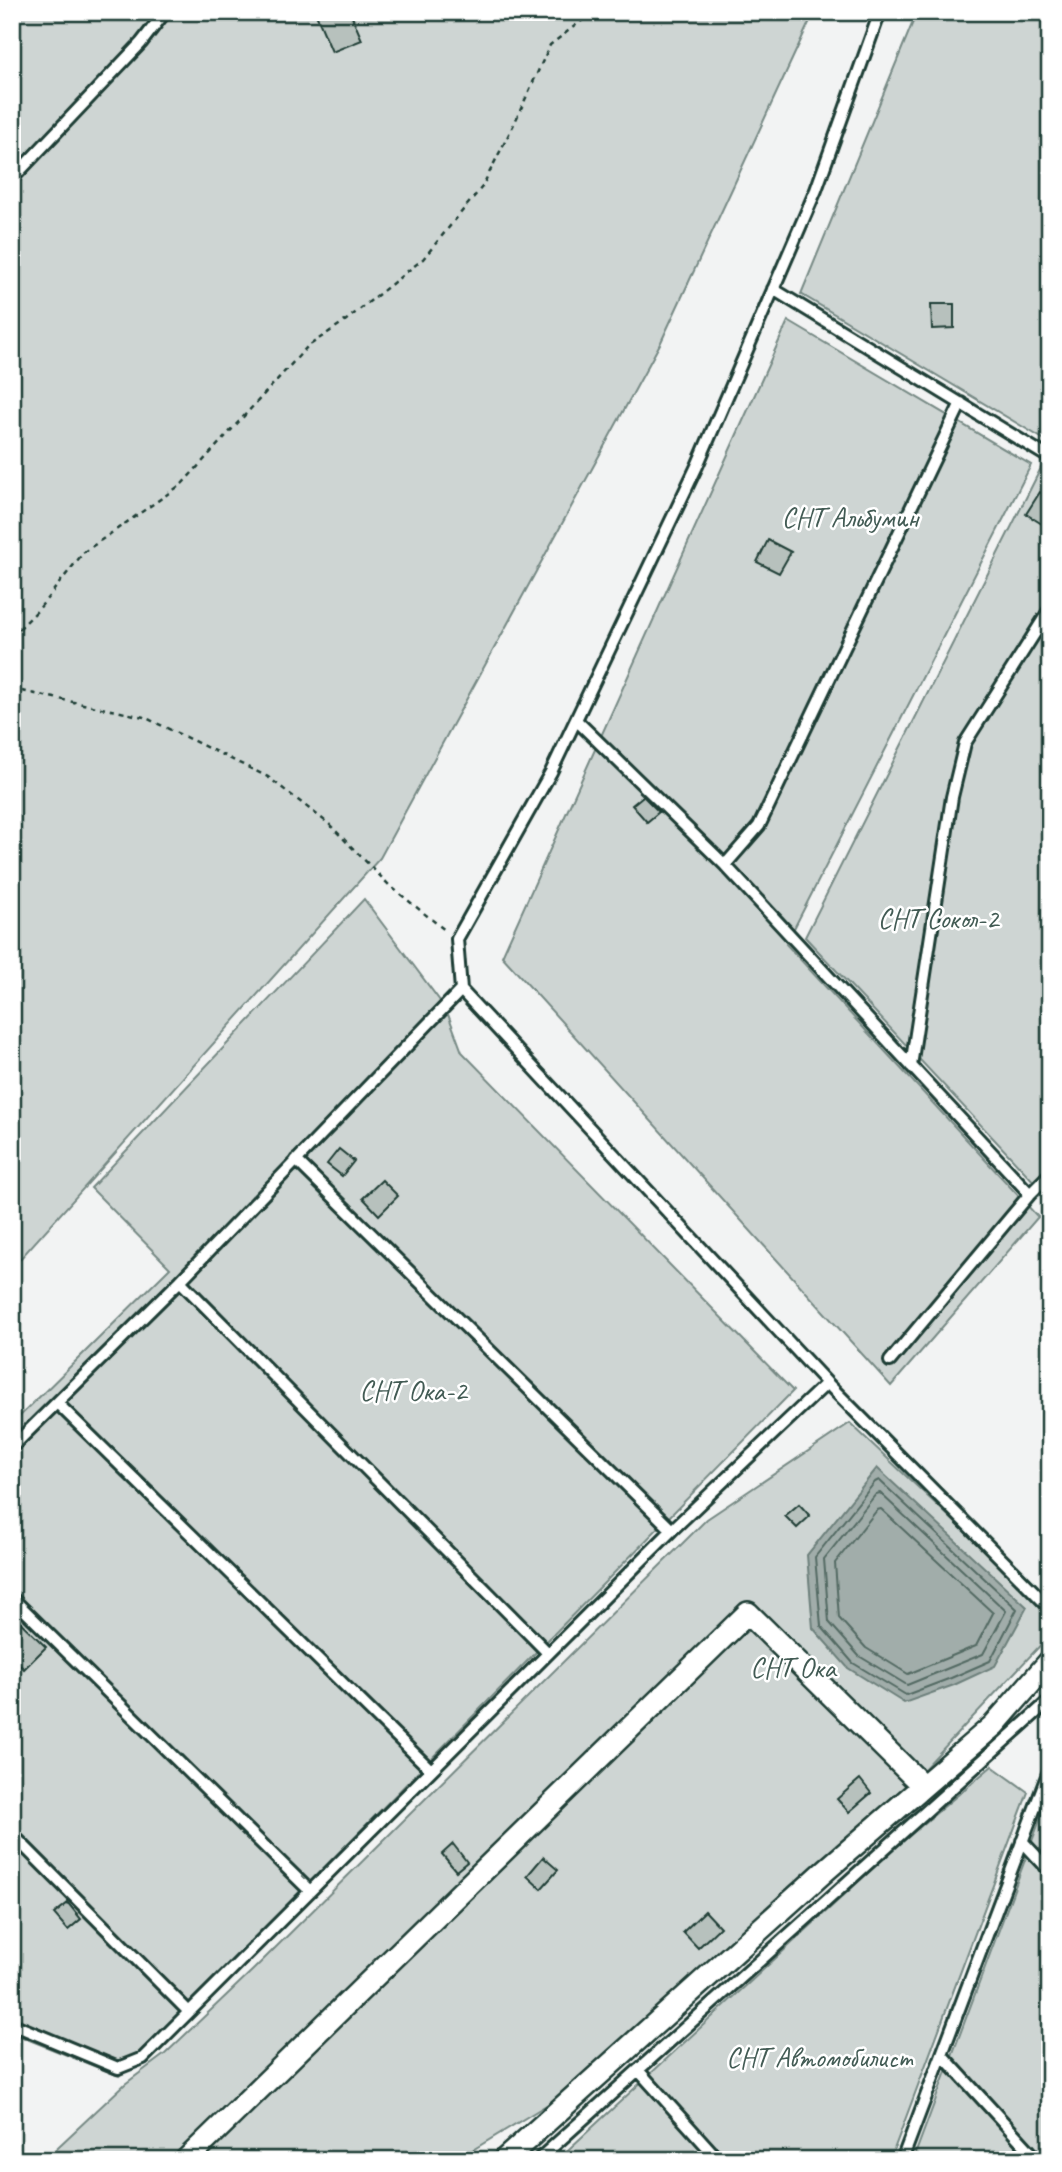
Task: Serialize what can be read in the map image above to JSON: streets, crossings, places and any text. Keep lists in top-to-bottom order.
{
  "parks": [
    "СНТ Альбумин",
    "СНТ Сокол-2",
    "СНТ Ока-2",
    "СНТ Ока",
    "СНТ Автомобилист"
  ]
}
